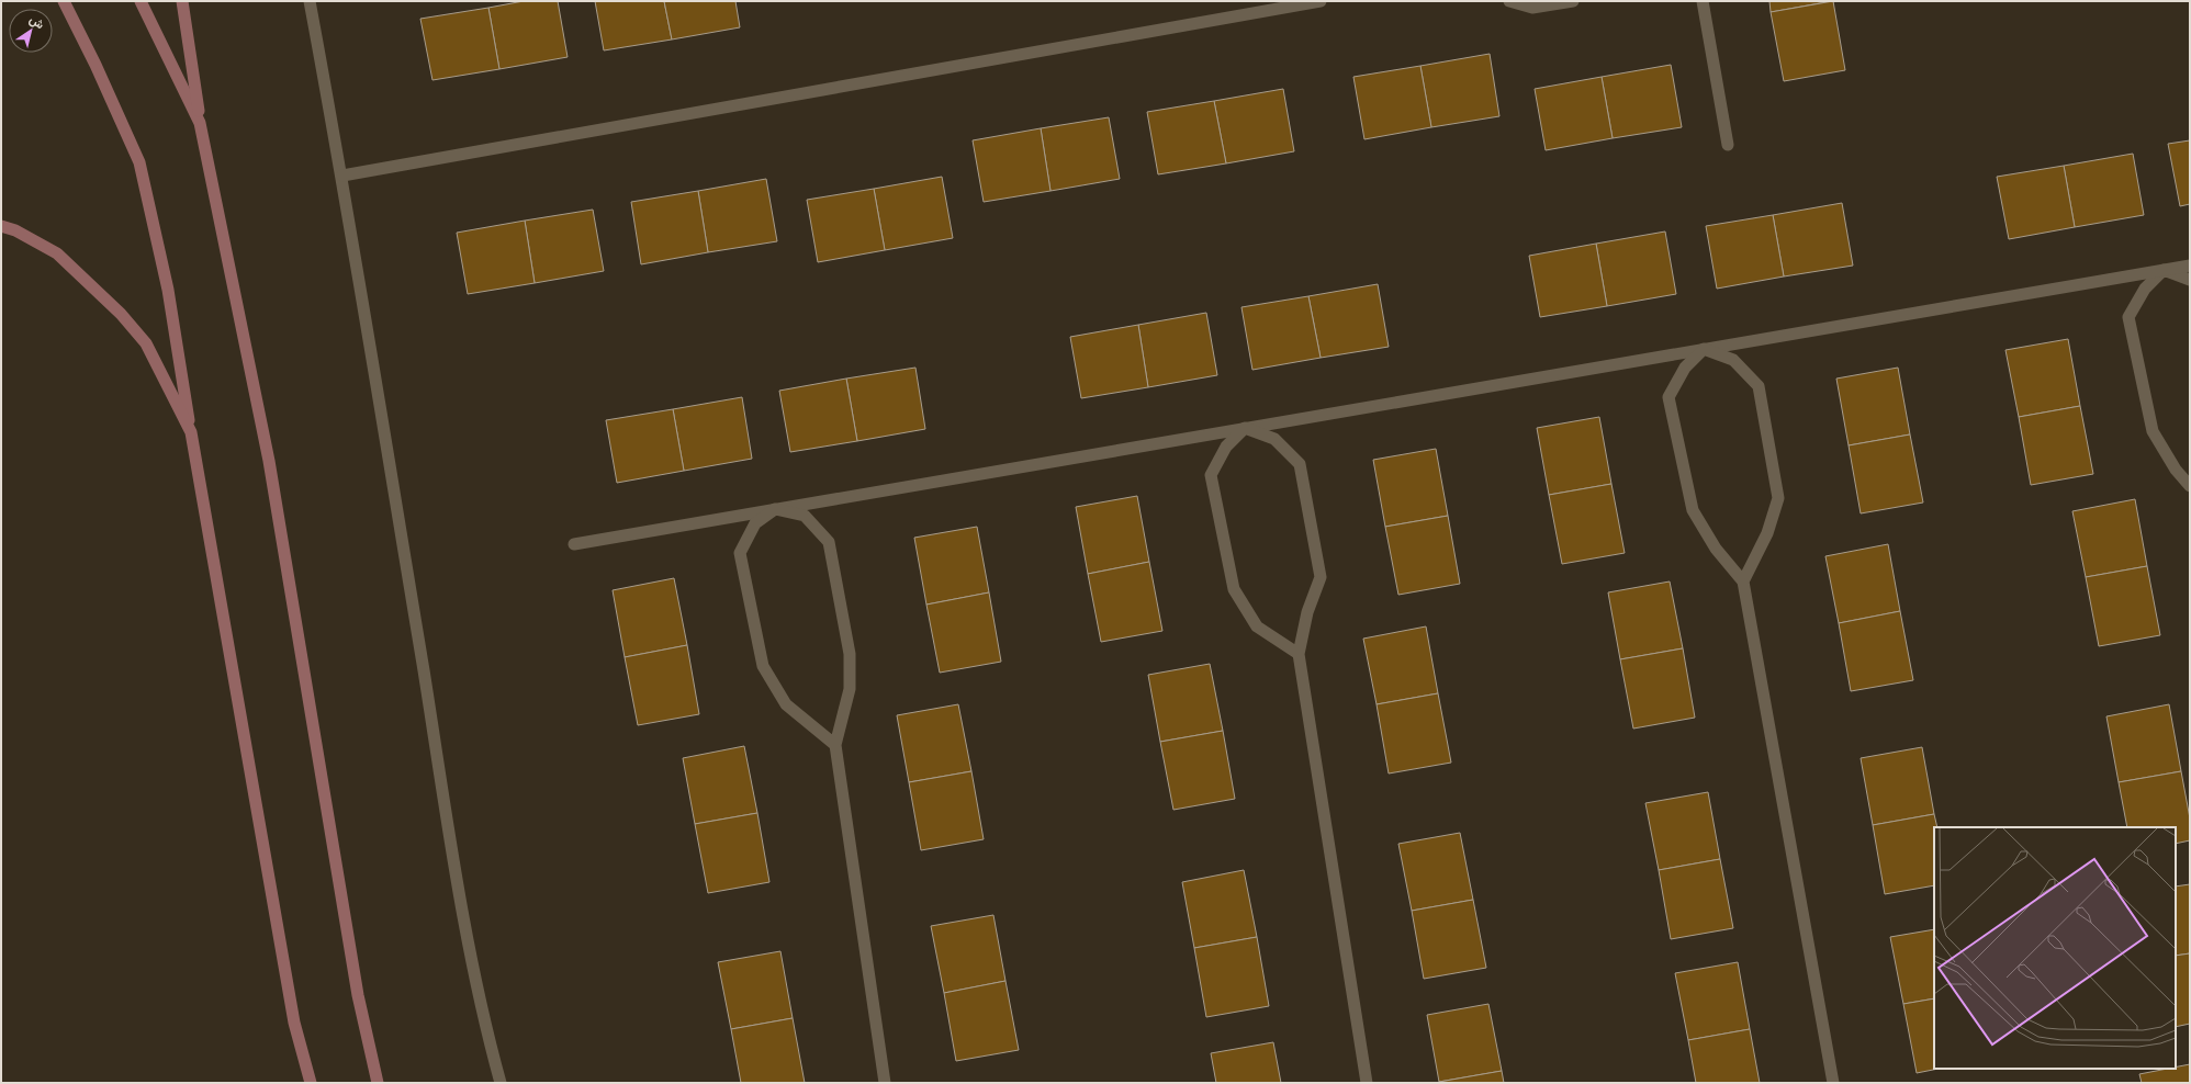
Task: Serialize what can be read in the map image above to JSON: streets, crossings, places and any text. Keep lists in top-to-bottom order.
{
  "north": "top right"
}
